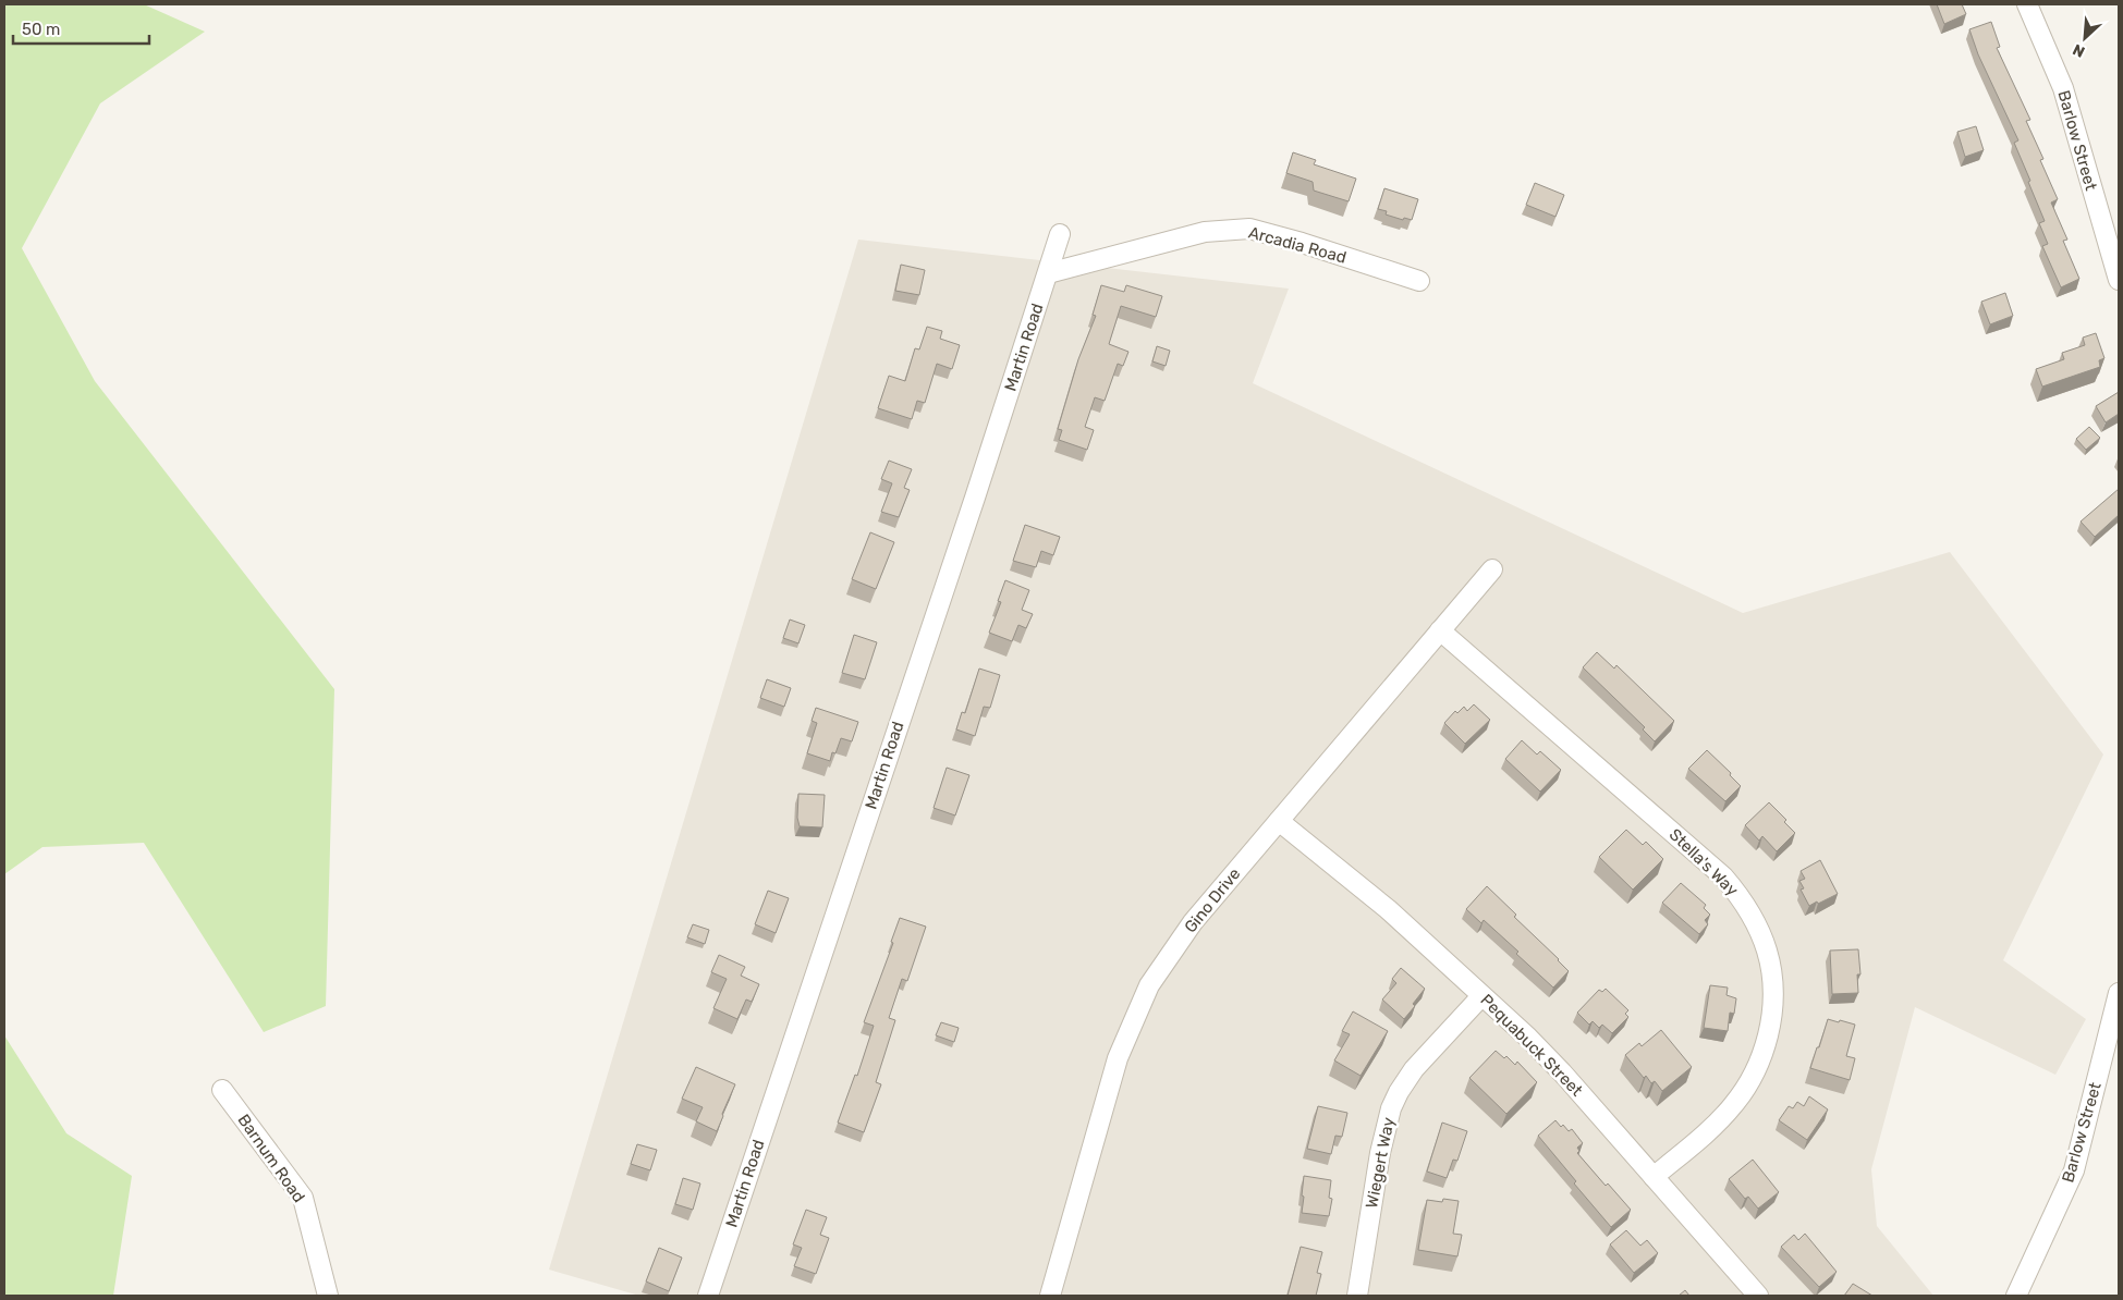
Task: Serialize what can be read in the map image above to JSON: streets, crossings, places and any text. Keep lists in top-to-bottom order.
{
  "streets": {
    "street": [
      "Barlow Street",
      "Arcadia Road",
      "Martin Road",
      "Stella's Way",
      "Gino Drive",
      "Pequabuck Street",
      "Barnum Road",
      "Wiegert Way"
    ]
  },
  "crossings": [
    ["Arcadia Road", "Martin Road"],
    ["Stella's Way", "Gino Drive"],
    ["Stella's Way", "Pequabuck Street"],
    ["Gino Drive", "Pequabuck Street"],
    ["Pequabuck Street", "Wiegert Way"]
  ],
  "scale_bar": "50 m",
  "north": "bottom left"
}
